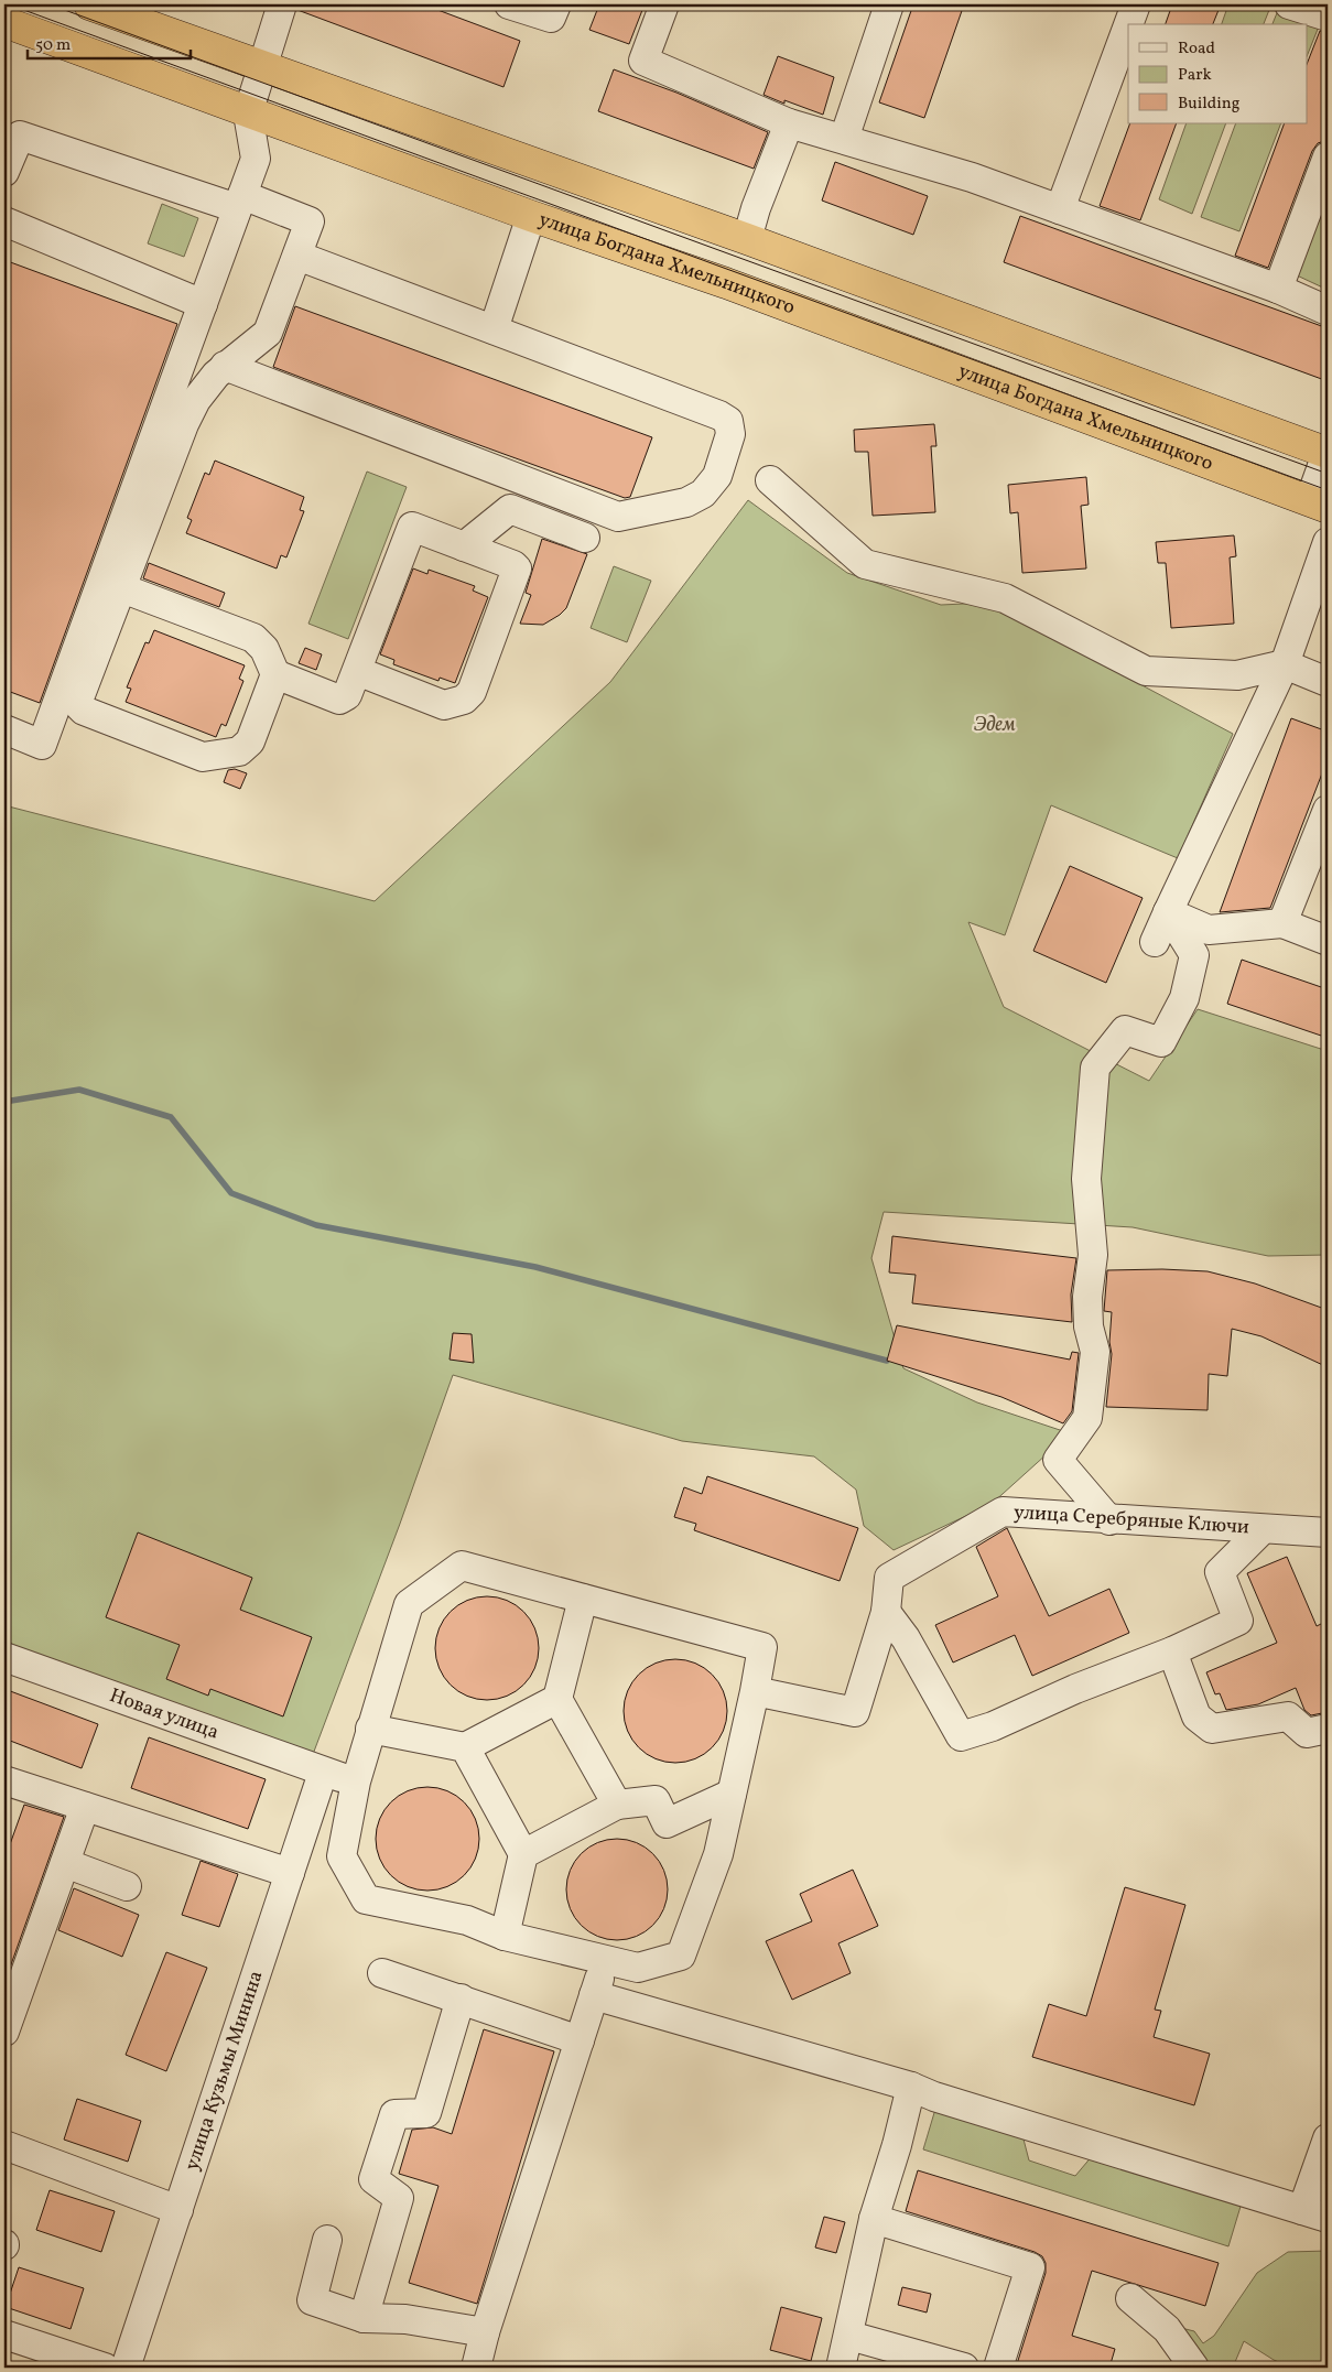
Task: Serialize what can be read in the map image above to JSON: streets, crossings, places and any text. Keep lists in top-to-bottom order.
{
  "streets": {
    "highway": ["улица Богдана Хмельницкого"],
    "street": ["улица Серебряные Ключи", "Новая улица", "улица Кузьмы Минина"]
  },
  "crossings": [
    ["Новая улица", "улица Кузьмы Минина"]
  ],
  "parks": ["Эдем"],
  "legend": ["Road", "Park", "Building"],
  "scale_bar": "50 m"
}
